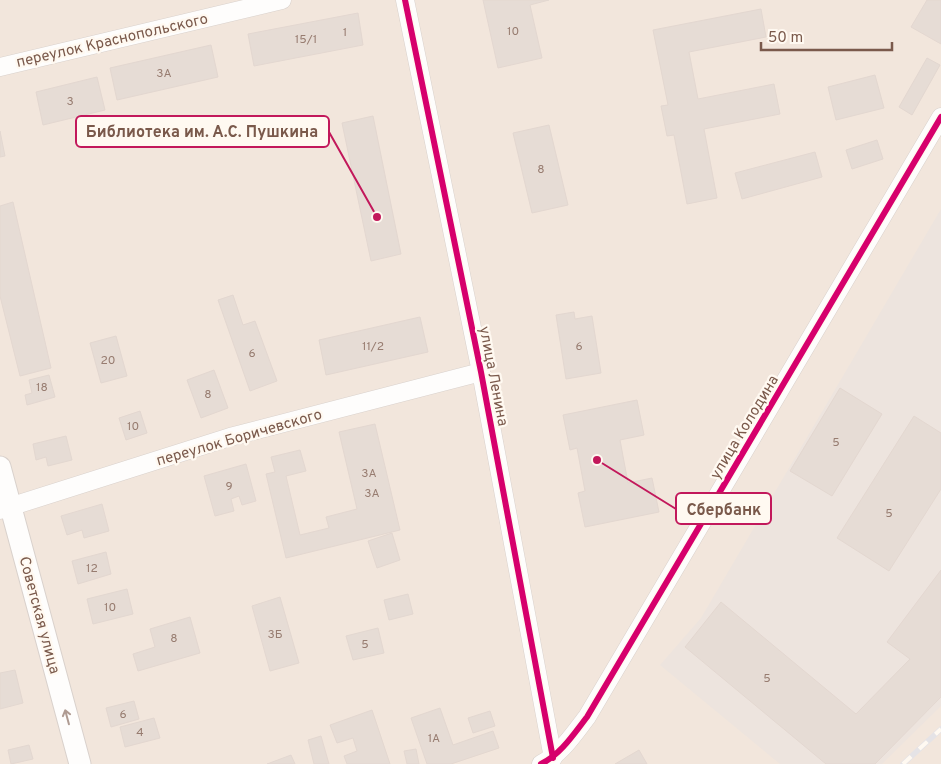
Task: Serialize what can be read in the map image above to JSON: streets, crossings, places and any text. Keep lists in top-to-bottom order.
{
  "streets": {
    "street": [
      "переулок Краснопольского",
      "улица Ленина",
      "улица Колодина",
      "переулок Боричевского",
      "Советская улица"
    ]
  },
  "crossings": [
    ["улица Ленина", "улица Колодина"],
    ["улица Ленина", "переулок Боричевского"],
    ["переулок Боричевского", "Советская улица"]
  ],
  "one_way": ["Советская улица"],
  "places": ["Библиотека им. А.С. Пушкина", "Сбербанк"],
  "house_numbers": [
    "10",
    "1",
    "15/1",
    "3А",
    "3",
    "8",
    "11/2",
    "6",
    "6",
    "20",
    "18",
    "8",
    "10",
    "5",
    "3А",
    "9",
    "3А",
    "5",
    "12",
    "10",
    "3Б",
    "8",
    "5",
    "5",
    "6",
    "4",
    "1А"
  ],
  "scale_bar": "50 m"
}
